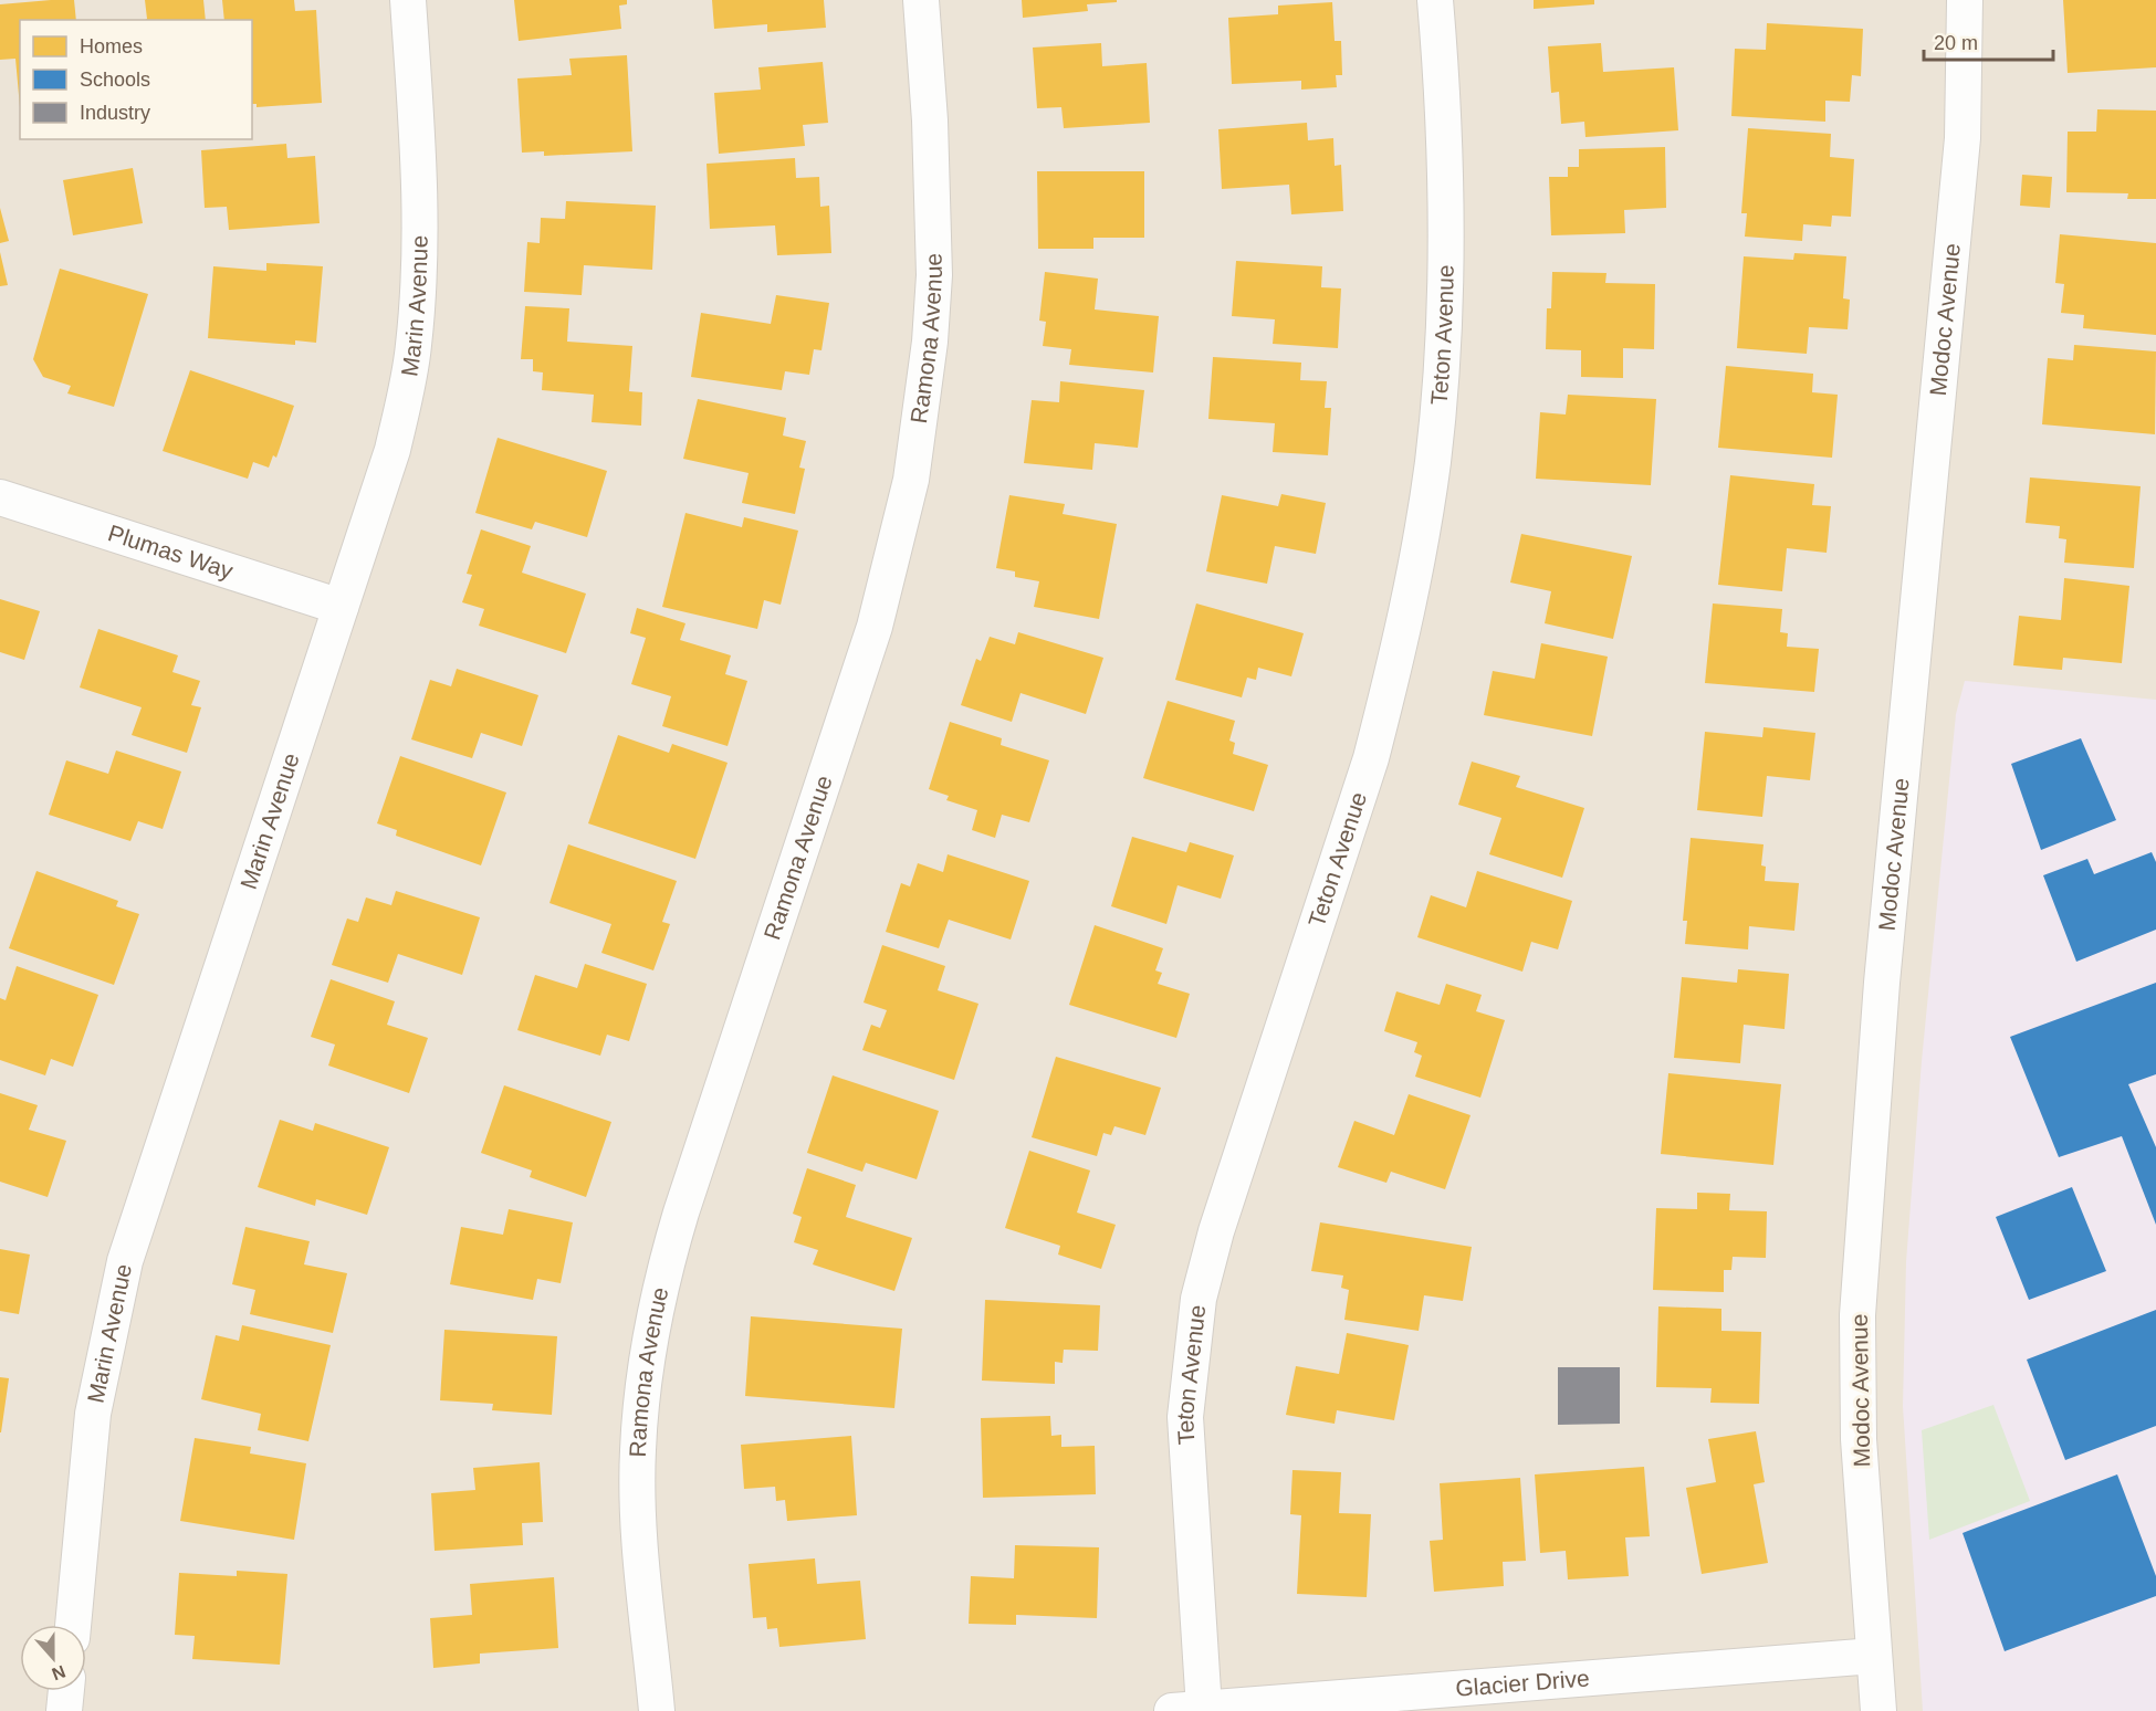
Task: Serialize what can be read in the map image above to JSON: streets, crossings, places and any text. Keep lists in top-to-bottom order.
{
  "streets": {
    "street": [
      "Marin Avenue",
      "Modoc Avenue",
      "Teton Avenue",
      "Ramona Avenue",
      "Plumas Way",
      "Glacier Drive"
    ]
  },
  "crossings": [
    ["Marin Avenue", "Plumas Way"],
    ["Modoc Avenue", "Glacier Drive"],
    ["Teton Avenue", "Glacier Drive"]
  ],
  "legend": ["Homes", "Schools", "Industry"],
  "scale_bar": "20 m",
  "north": "bottom"
}
